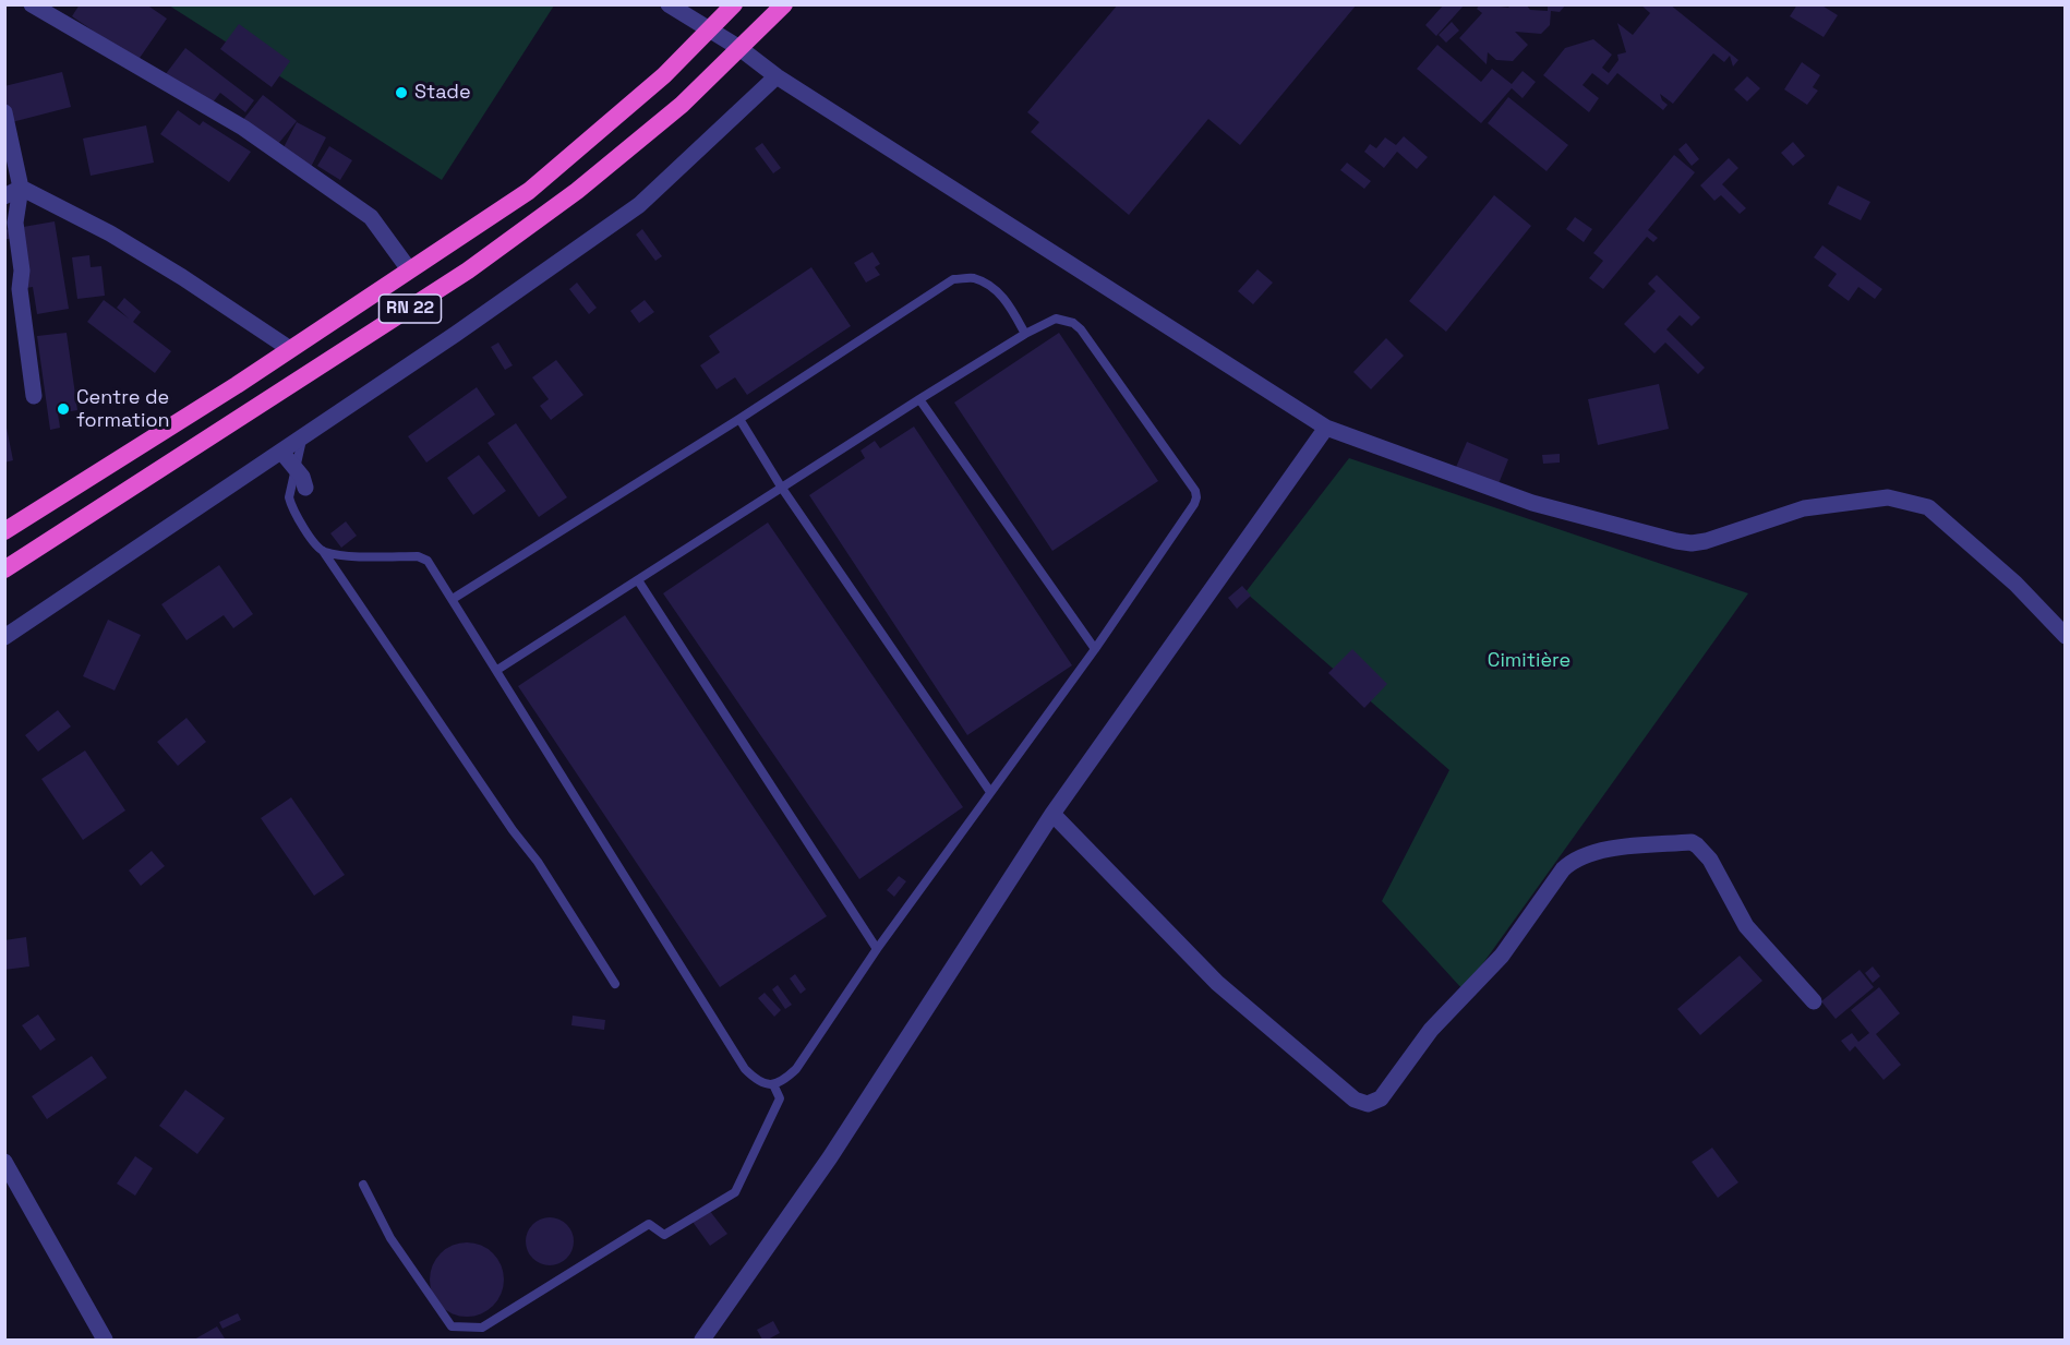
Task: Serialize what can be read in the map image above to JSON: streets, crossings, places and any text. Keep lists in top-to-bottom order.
{
  "streets": {
    "highway": ["RN 22"]
  },
  "parks": ["Cimitière"],
  "places": ["Stade", "Centre de formation"]
}
